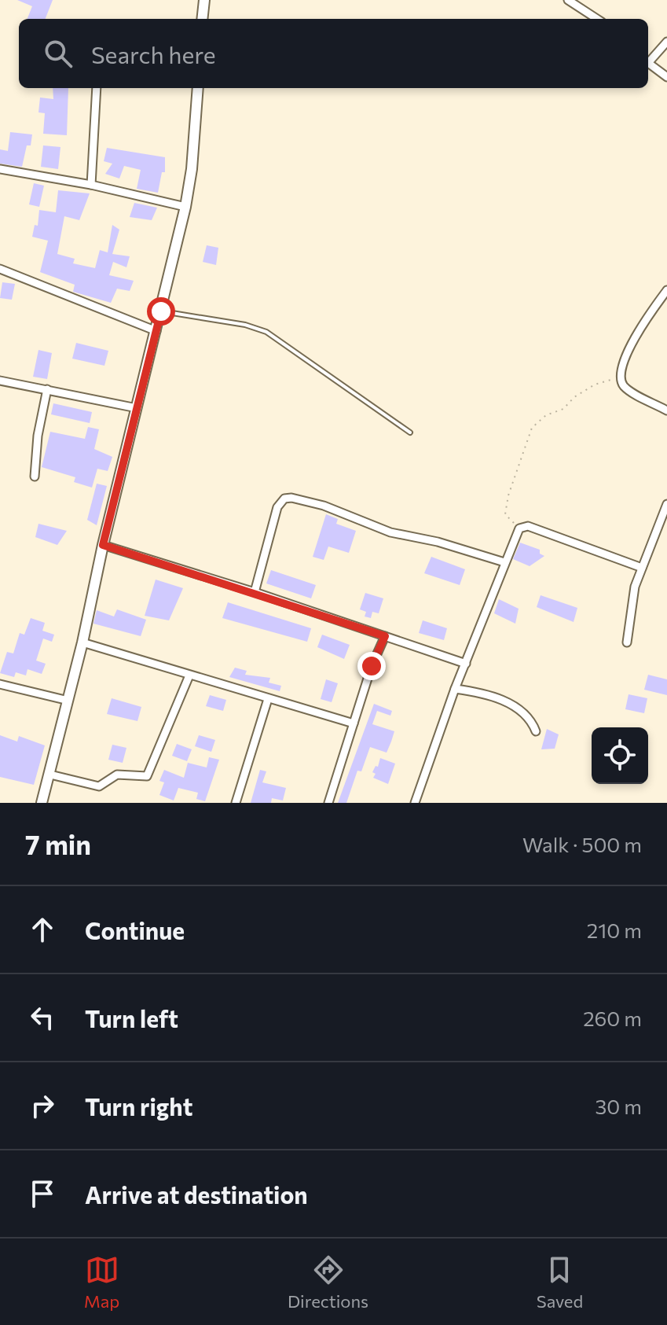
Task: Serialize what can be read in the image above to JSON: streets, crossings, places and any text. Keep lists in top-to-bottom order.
{
  "page": {
    "search": "Search here",
    "heading": ["7 min", "Walk · 500 m"],
    "list": [
      ["Continue", "210 m"],
      ["Turn left", "260 m"],
      ["Turn right", "30 m"],
      "Arrive at destination"
    ],
    "nav": ["Map", "Directions", "Saved"]
  }
}
